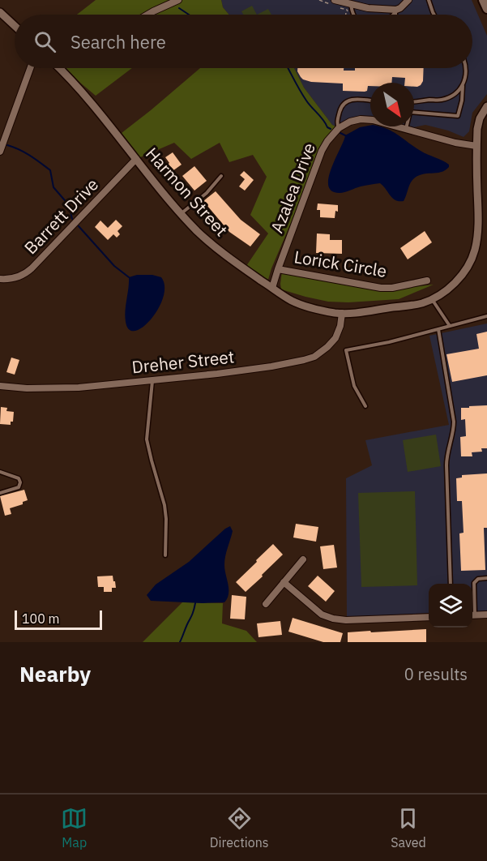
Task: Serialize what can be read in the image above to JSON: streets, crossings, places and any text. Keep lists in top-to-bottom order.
{
  "streets": {
    "street": [
      "Azalea Drive",
      "Harmon Street",
      "Barrett Drive",
      "Lorick Circle",
      "Dreher Street"
    ]
  },
  "crossings": [
    ["Azalea Drive", "Harmon Street"],
    ["Azalea Drive", "Lorick Circle"],
    ["Harmon Street", "Barrett Drive"],
    ["Harmon Street", "Dreher Street"]
  ],
  "scale_bar": "100 m",
  "north": "bottom right",
  "page": {
    "search": "Search here",
    "scale": "100 m",
    "heading": ["Nearby", "0 results"],
    "nav": ["Map", "Directions", "Saved"]
  }
}
